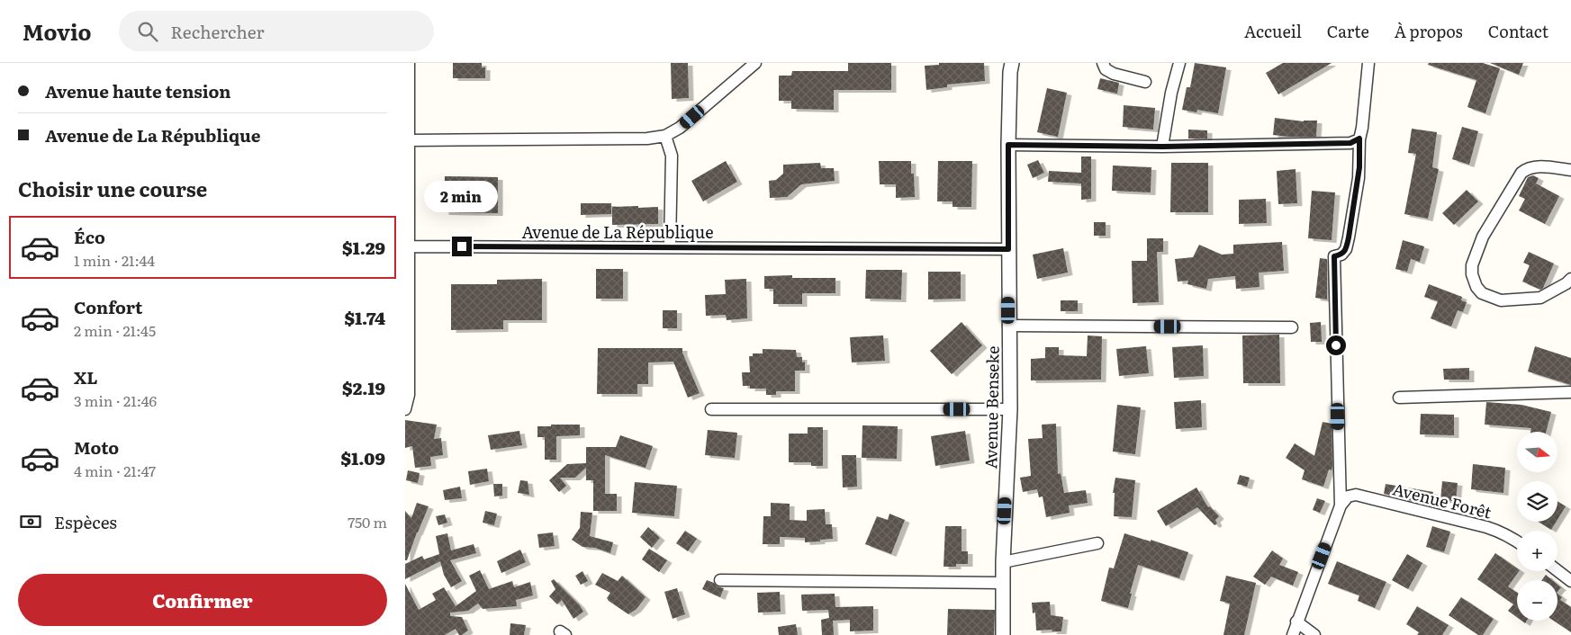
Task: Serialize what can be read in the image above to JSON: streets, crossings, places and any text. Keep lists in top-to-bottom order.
{
  "streets": {
    "street": ["Avenue de La République", "Avenue Benseke", "Avenue Forêt"]
  },
  "crossings": [
    ["Avenue de La République", "Avenue Benseke"]
  ],
  "north": "right",
  "page": {
    "header": "Movio",
    "search": "Rechercher",
    "nav": [
      "Accueil",
      "Carte",
      "À propos",
      "Contact"
    ],
    "banner": ["Avenue haute tension", "Avenue de La République"],
    "heading": "Choisir une course",
    "bubble": "2 min",
    "list": [
      {
        "name": "Éco",
        "note": "1 min · 21:44",
        "value": "$1.29"
      },
      {
        "name": "Confort",
        "note": "2 min · 21:45",
        "value": "$1.74"
      },
      {
        "name": "XL",
        "note": "3 min · 21:46",
        "value": "$2.19"
      },
      {
        "name": "Moto",
        "note": "4 min · 21:47",
        "value": "$1.09"
      }
    ],
    "map_buttons": ["+", "−"],
    "pay": ["Espèces", "750 m"],
    "buttons": "Confirmer"
  }
}
